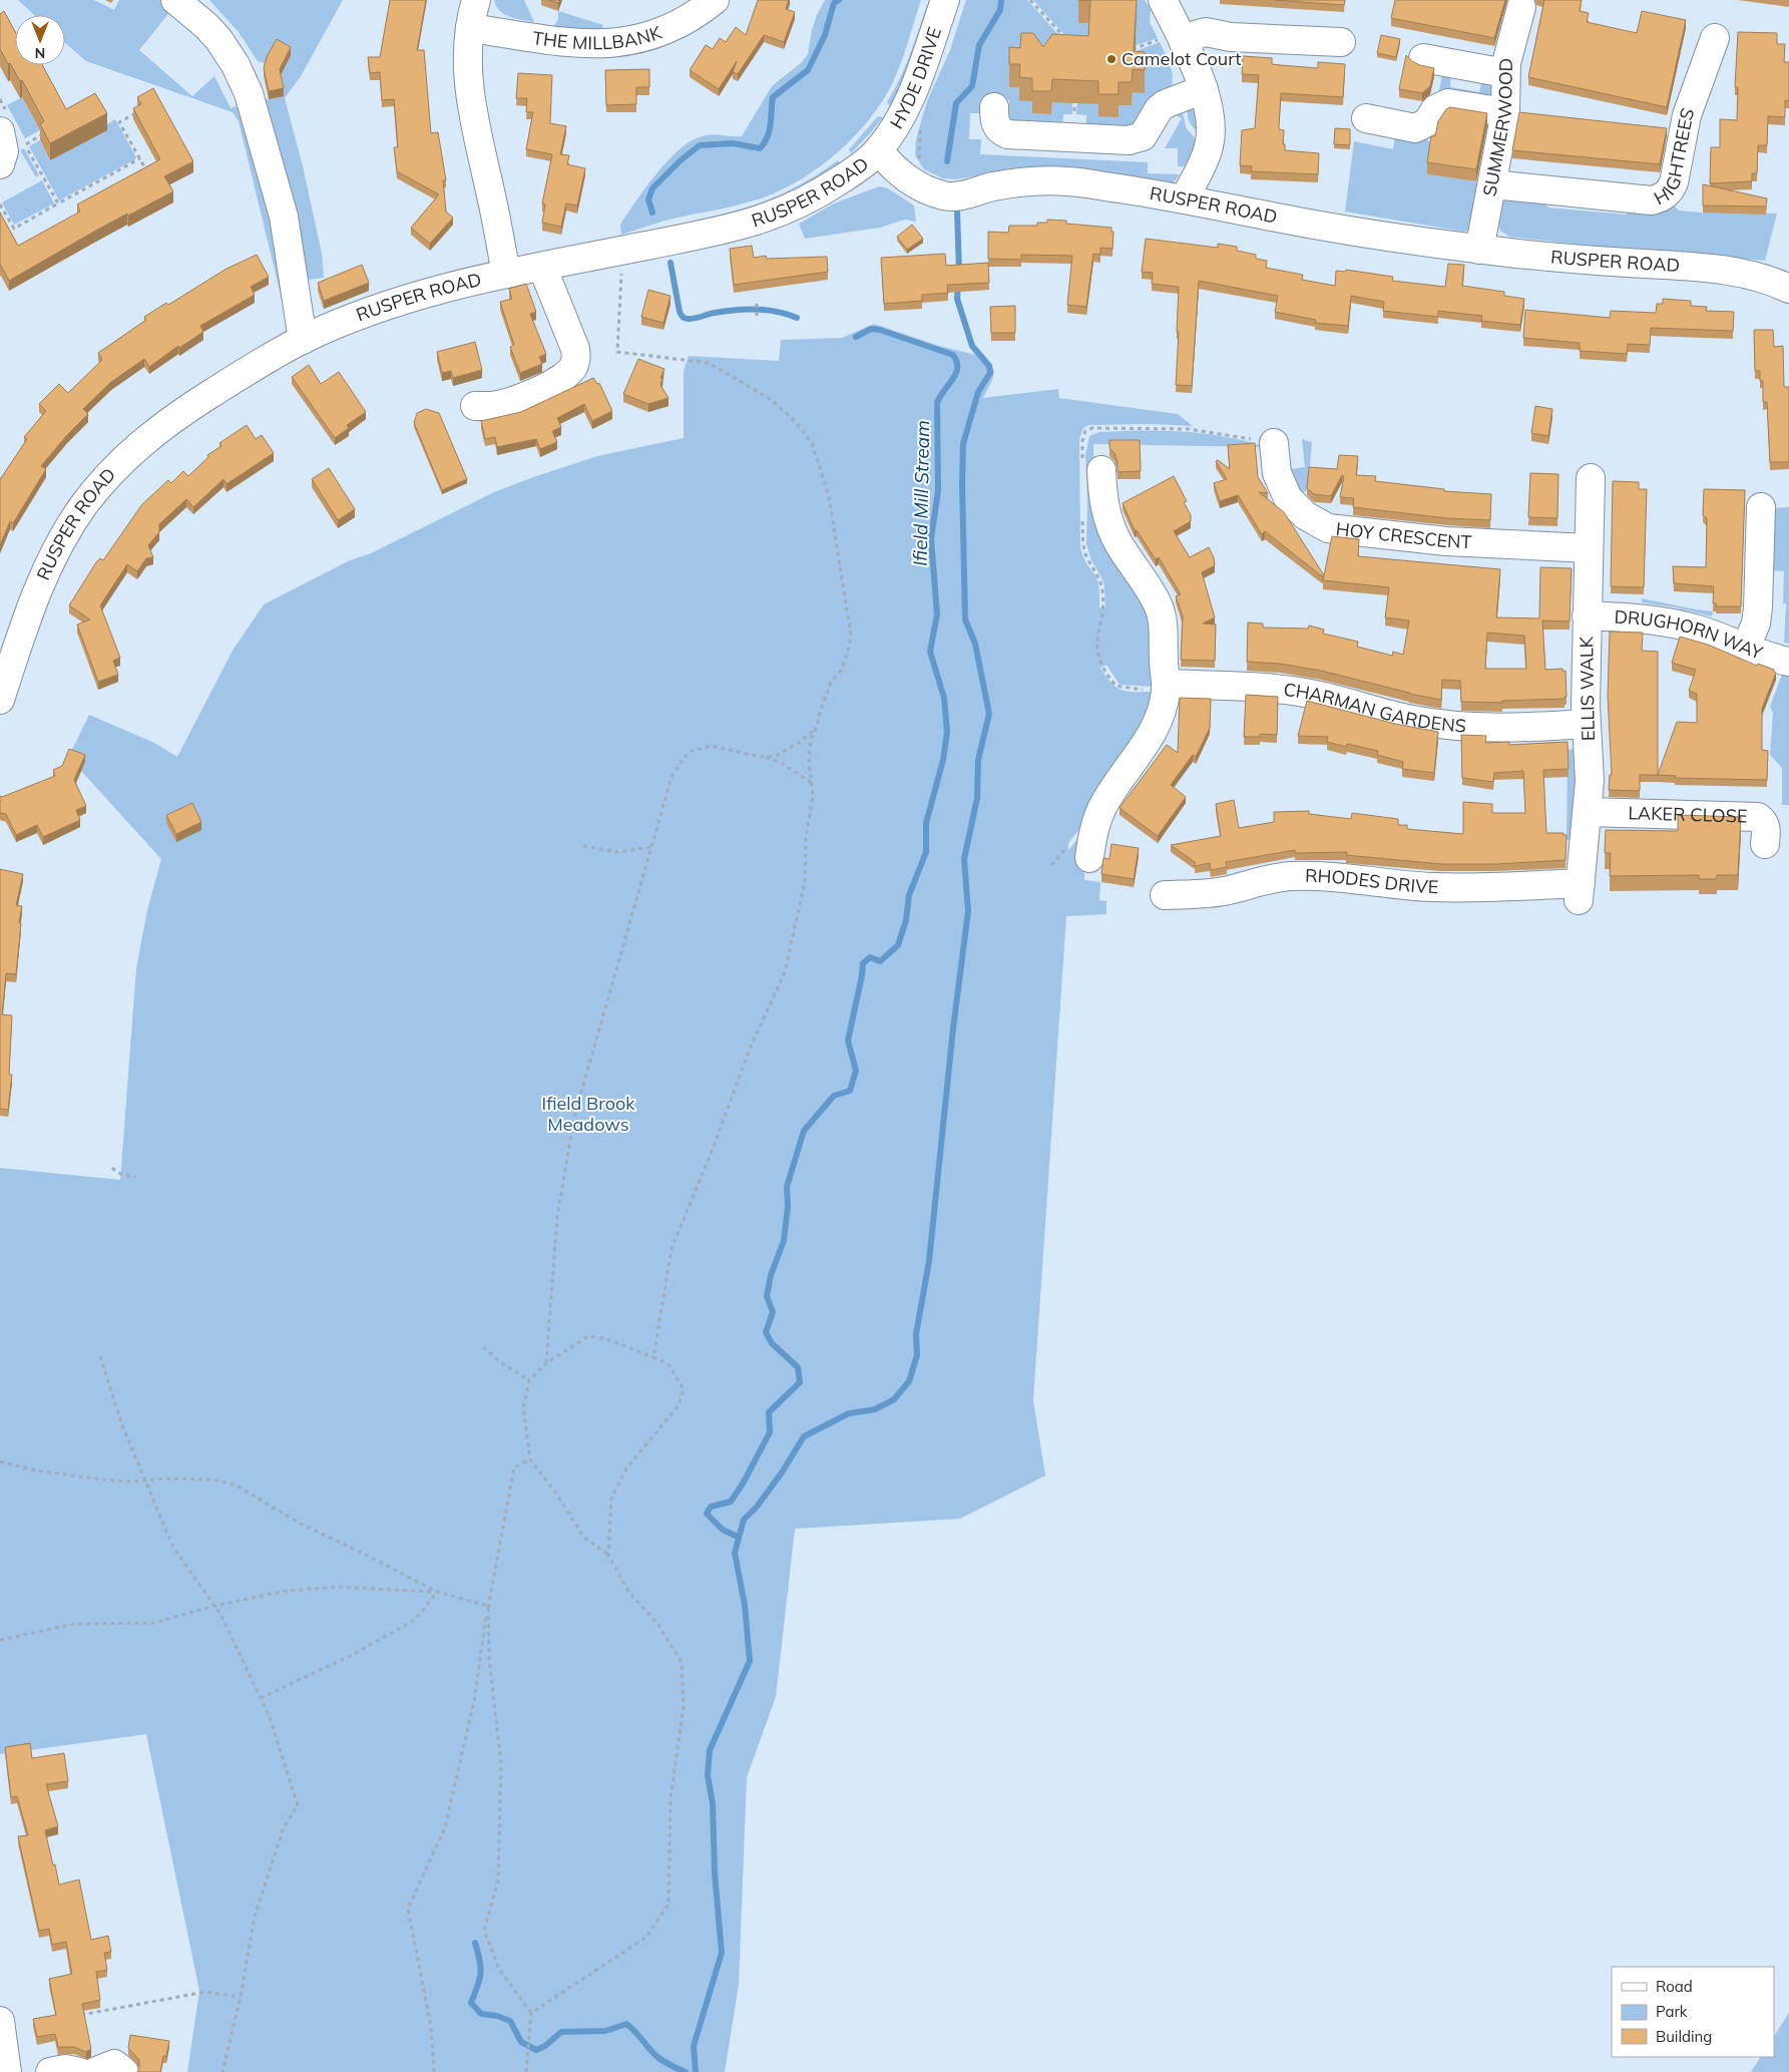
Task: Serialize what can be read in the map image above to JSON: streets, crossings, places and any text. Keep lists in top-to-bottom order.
{
  "streets": {
    "street": [
      "THE MILLBANK",
      "HYDE DRIVE",
      "SUMMERWOOD",
      "HIGHTREES",
      "RUSPER ROAD",
      "HOY CRESCENT",
      "DRUGHORN WAY",
      "ELLIS WALK",
      "CHARMAN GARDENS",
      "LAKER CLOSE",
      "RHODES DRIVE"
    ]
  },
  "crossings": [
    ["HYDE DRIVE", "RUSPER ROAD"],
    ["SUMMERWOOD", "HIGHTREES"],
    ["SUMMERWOOD", "RUSPER ROAD"],
    ["HOY CRESCENT", "ELLIS WALK"],
    ["DRUGHORN WAY", "ELLIS WALK"],
    ["ELLIS WALK", "CHARMAN GARDENS"],
    ["ELLIS WALK", "LAKER CLOSE"],
    ["ELLIS WALK", "RHODES DRIVE"]
  ],
  "water": ["Ifield Mill Stream"],
  "parks": ["Ifield Brook Meadows"],
  "places": ["Camelot Court"],
  "legend": ["Road", "Park", "Building"],
  "north": "bottom"
}
